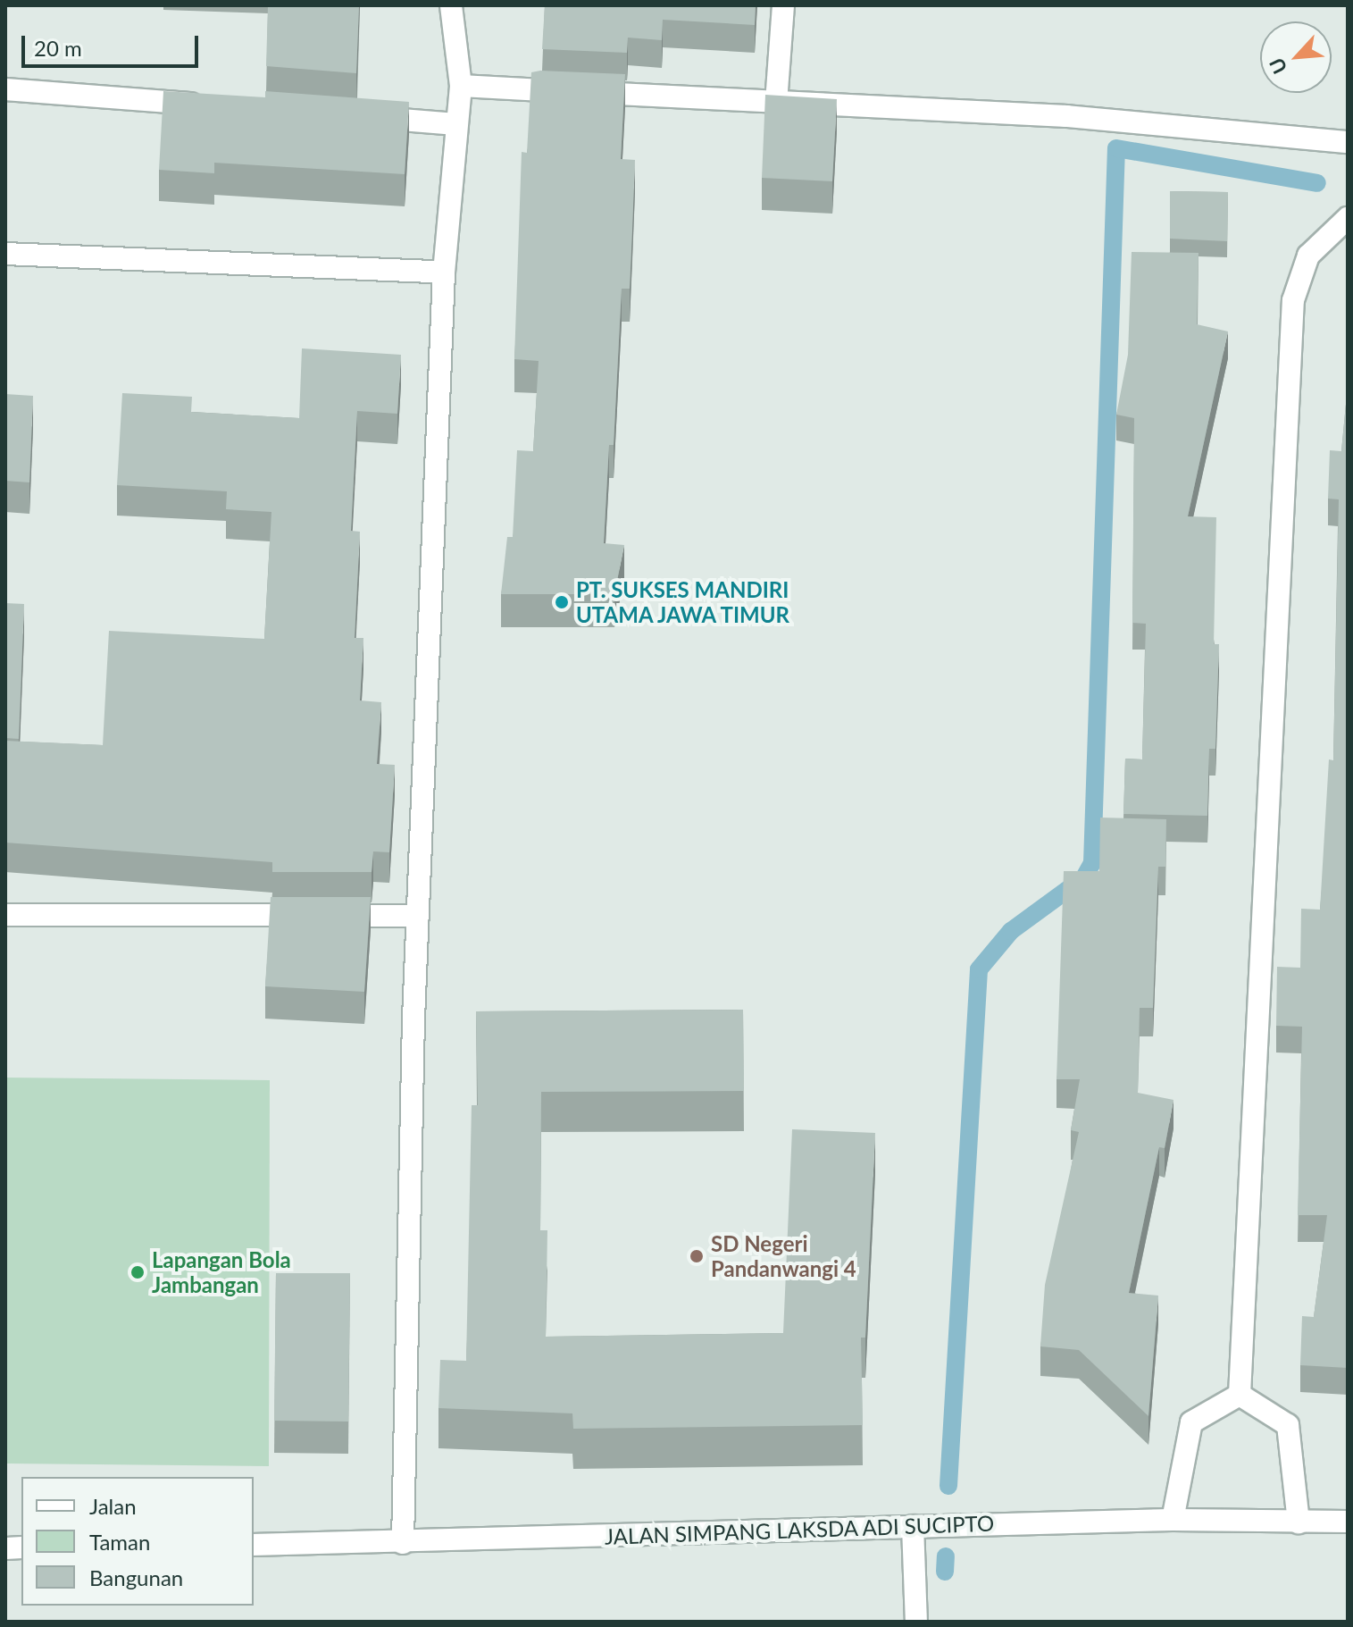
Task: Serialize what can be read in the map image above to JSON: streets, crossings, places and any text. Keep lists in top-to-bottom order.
{
  "streets": {
    "street": ["JALAN SIMPANG LAKSDA ADI SUCIPTO"]
  },
  "places": ["PT. SUKSES MANDIRI UTAMA JAWA TIMUR", "SD Negeri Pandanwangi 4", "Lapangan Bola Jambangan"],
  "legend": ["Jalan", "Taman", "Bangunan"],
  "scale_bar": "20 m",
  "north": "bottom left"
}
